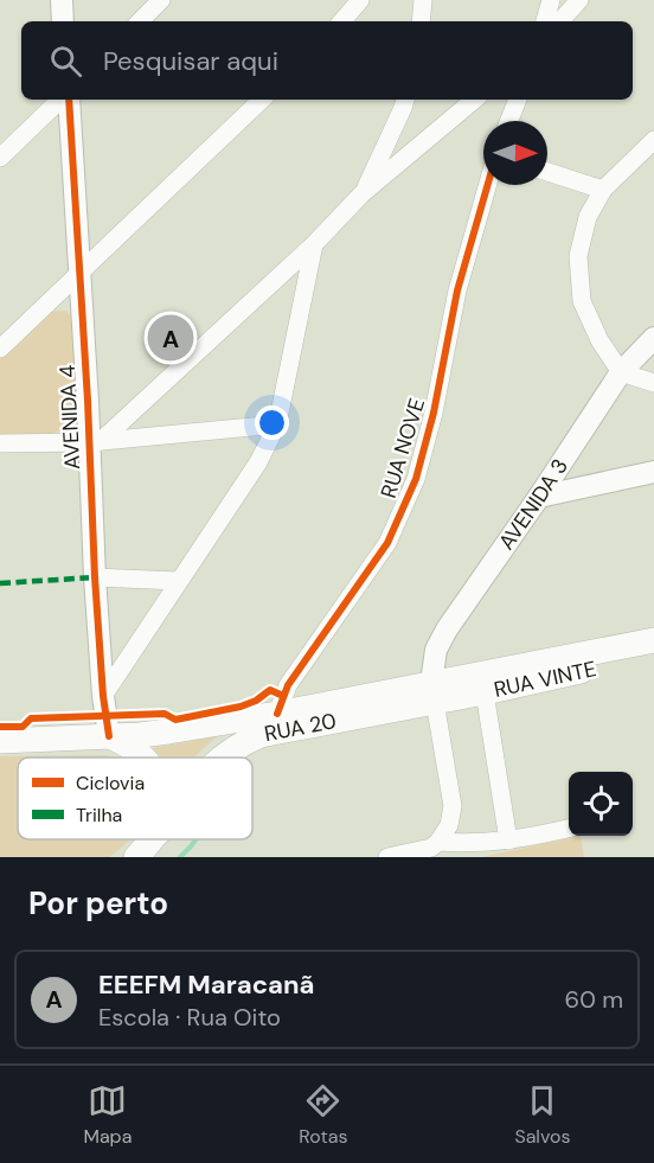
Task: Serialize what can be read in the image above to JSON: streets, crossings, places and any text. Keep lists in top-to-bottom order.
{
  "streets": {
    "main road": ["RUA VINTE", "RUA 20"],
    "street": ["AVENIDA 4", "RUA NOVE", "AVENIDA 3"]
  },
  "crossings": [
    ["AVENIDA 3", "RUA VINTE"],
    ["AVENIDA 3", "RUA 20"],
    ["RUA VINTE", "RUA 20"]
  ],
  "legend": ["Ciclovia", "Trilha"],
  "north": "right",
  "page": {
    "search": "Pesquisar aqui",
    "pins": "A",
    "heading": "Por perto",
    "list": [
      {
        "mark": "A",
        "name": "EEEFM Maracanã",
        "note": "Escola · Rua Oito",
        "value": "60 m"
      }
    ],
    "nav": ["Mapa", "Rotas", "Salvos"]
  }
}
